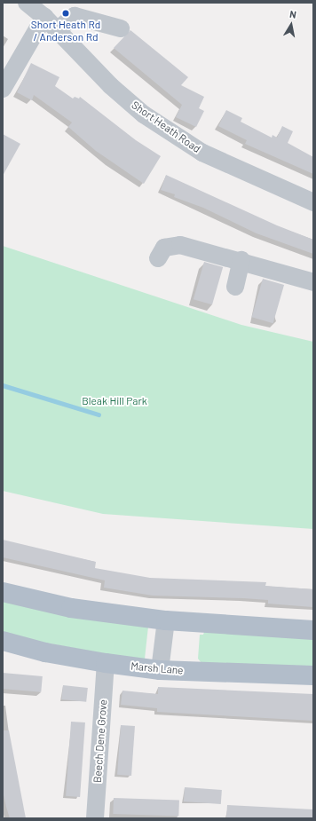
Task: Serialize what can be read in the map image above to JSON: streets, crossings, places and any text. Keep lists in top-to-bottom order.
{
  "streets": {
    "main road": ["Marsh Lane"],
    "street": ["Short Heath Road", "Beech Dene Grove"]
  },
  "crossings": [
    ["Marsh Lane", "Beech Dene Grove"]
  ],
  "parks": ["Bleak Hill Park"],
  "places": ["Short Heath Rd / Anderson Rd"],
  "north": "top"
}
